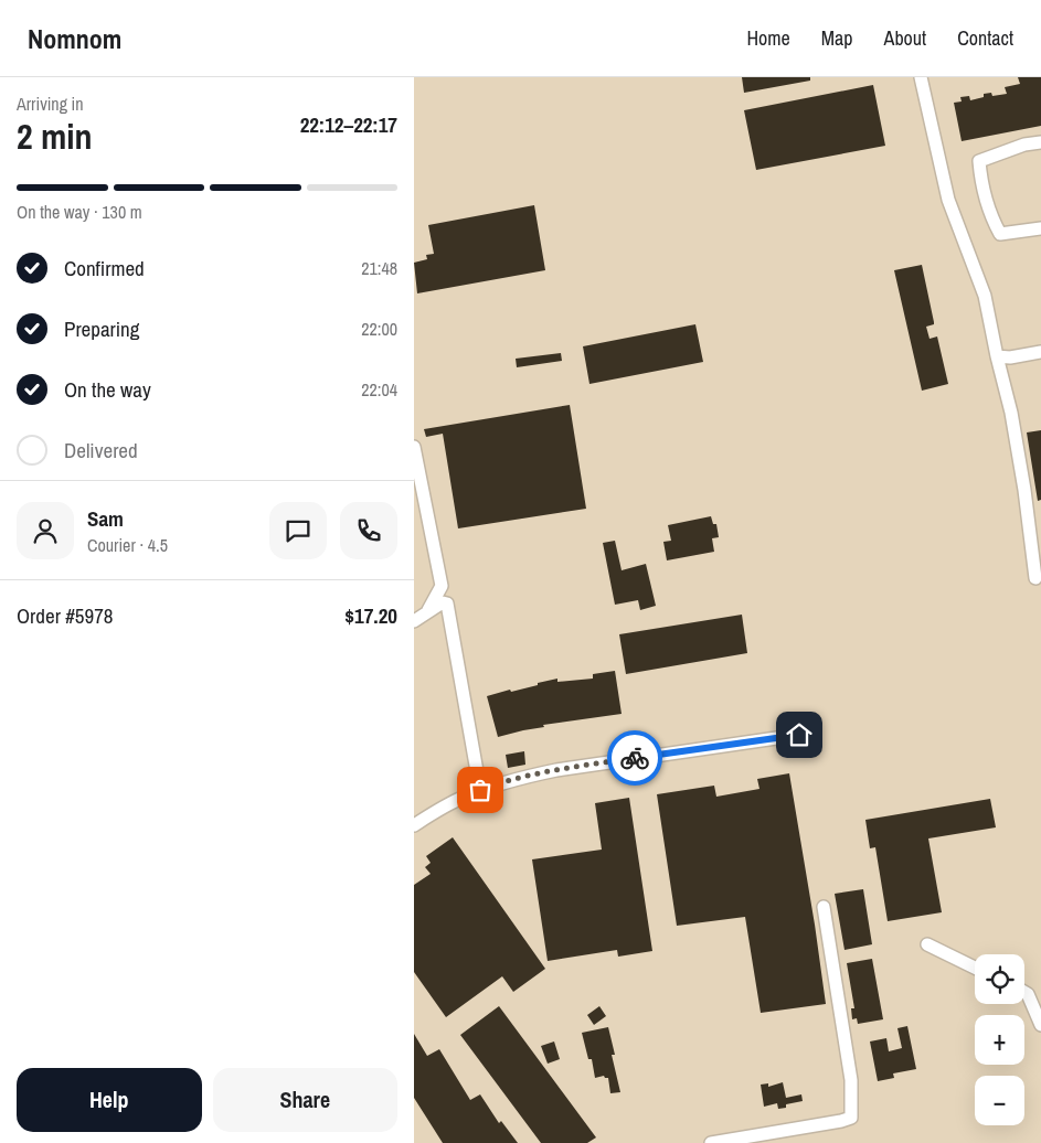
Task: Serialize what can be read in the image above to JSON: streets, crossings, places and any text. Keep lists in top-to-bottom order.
{
  "page": {
    "header": "Nomnom",
    "nav": [
      "Home",
      "Map",
      "About",
      "Contact"
    ],
    "heading": ["2 min", "Arriving in", "22:12–22:17"],
    "panel": [
      "Sam",
      "Courier · 4.5",
      "Order #5978",
      "$17.20"
    ],
    "bar": "On the way · 130 m",
    "list": [
      ["Confirmed", "21:48"],
      ["Preparing", "22:00"],
      ["On the way", "22:04"],
      "Delivered"
    ],
    "map_buttons": ["+", "−"],
    "buttons": ["Help", "Share"]
  }
}
